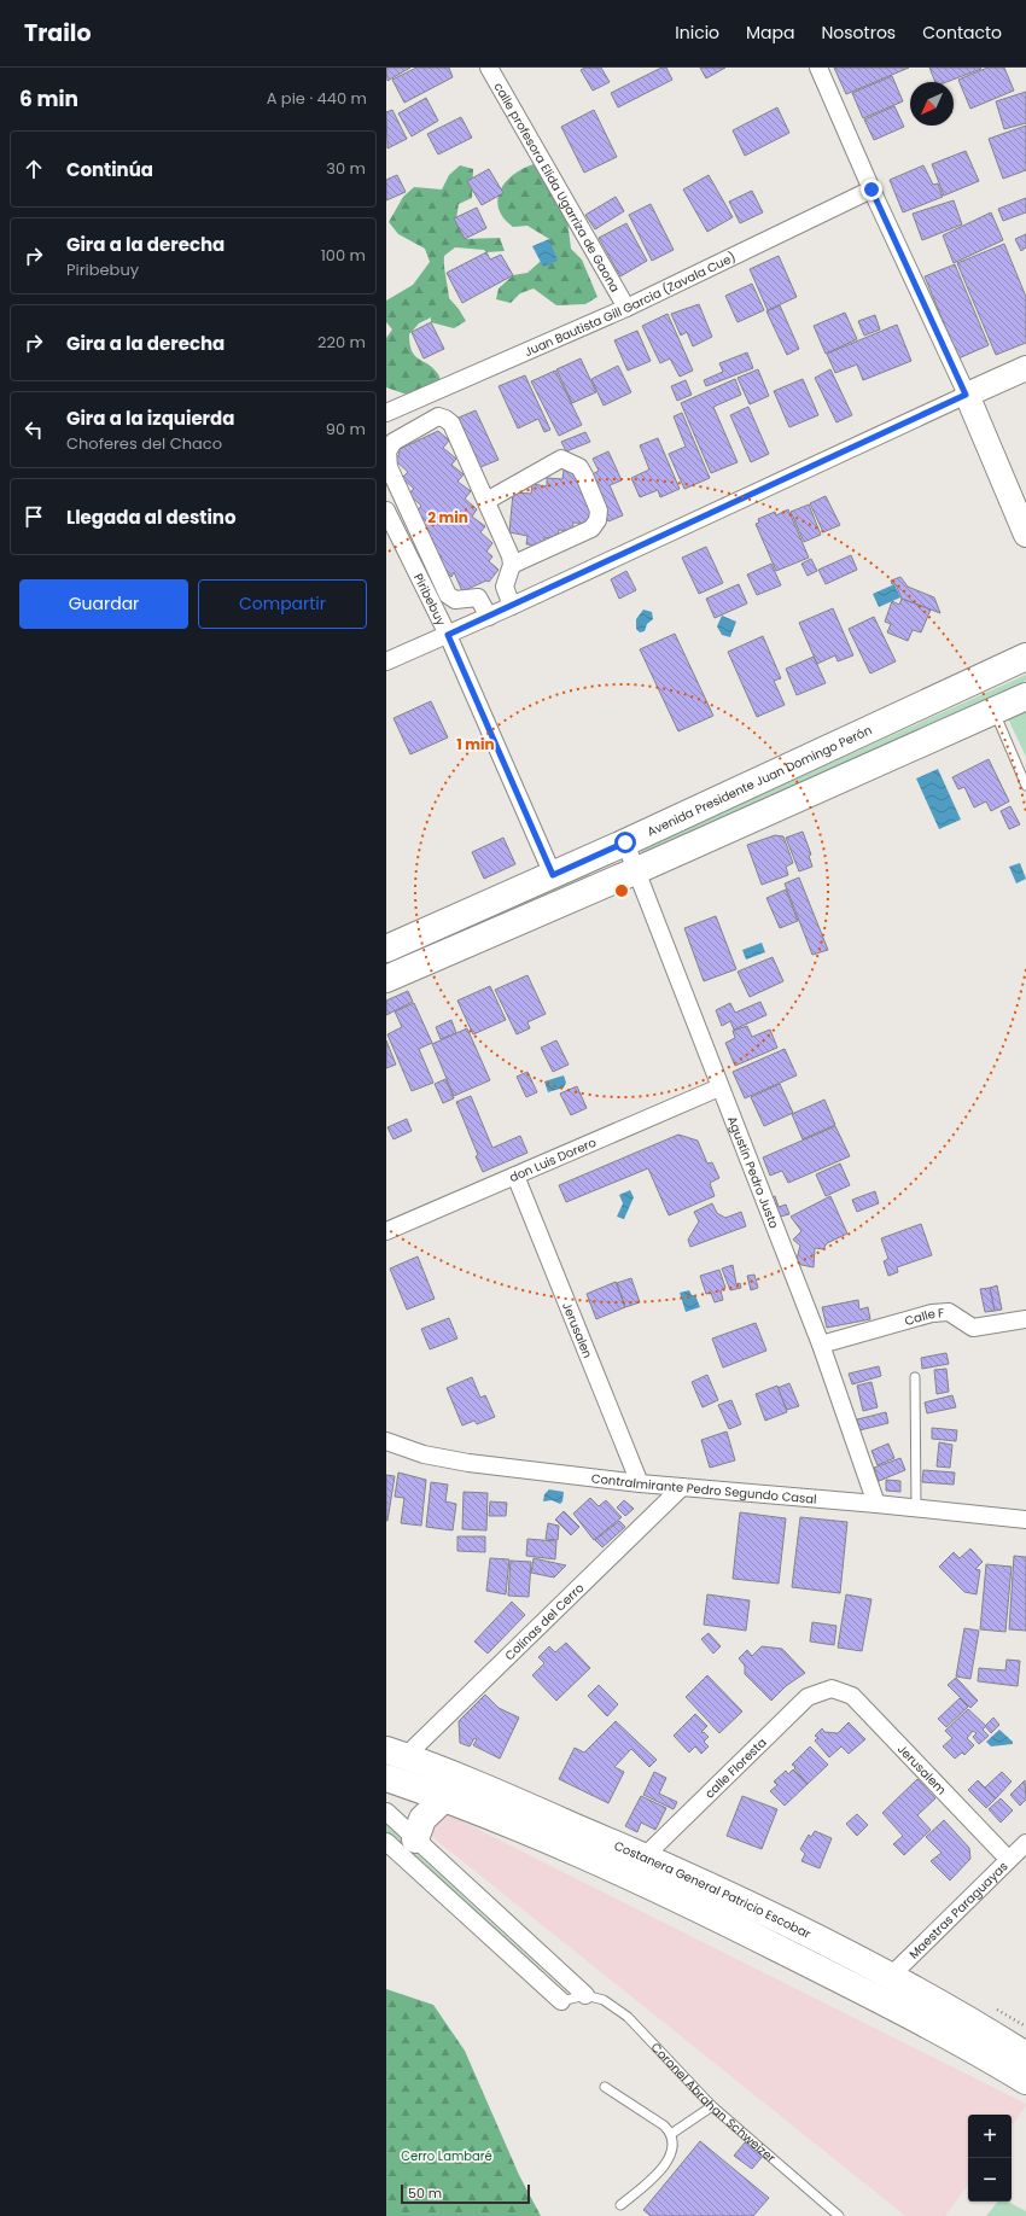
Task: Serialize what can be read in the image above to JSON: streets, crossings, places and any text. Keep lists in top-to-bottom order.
{
  "streets": {
    "main road": ["Avenida Presidente Juan Domingo Perón", "Costanera General Patricio Escobar"],
    "street": [
      "calle profesora Elida Ugarriza de Gaona",
      "Juan Bautista Gill Garcia (Zavala Cue)",
      "Piribebuy",
      "don Luis Dorero",
      "Agustín Pedro Justo",
      "Calle F",
      "Jerusalen",
      "Contralmirante Pedro Segundo Casal",
      "Colinas del Cerro",
      "calle Floresta",
      "Jerusalem",
      "Maestras Paraguayas",
      "Coronel Abrahan Schweizer"
    ]
  },
  "crossings": [
    ["calle profesora Elida Ugarriza de Gaona", "Juan Bautista Gill Garcia (Zavala Cue)"],
    ["Piribebuy", "Avenida Presidente Juan Domingo Perón"],
    ["Avenida Presidente Juan Domingo Perón", "Agustín Pedro Justo"],
    ["don Luis Dorero", "Agustín Pedro Justo"],
    ["don Luis Dorero", "Jerusalen"],
    ["Agustín Pedro Justo", "Calle F"],
    ["Agustín Pedro Justo", "Contralmirante Pedro Segundo Casal"],
    ["Jerusalen", "Contralmirante Pedro Segundo Casal"],
    ["Contralmirante Pedro Segundo Casal", "Colinas del Cerro"],
    ["Colinas del Cerro", "Costanera General Patricio Escobar"],
    ["calle Floresta", "Jerusalem"],
    ["calle Floresta", "Costanera General Patricio Escobar"],
    ["Jerusalem", "Maestras Paraguayas"],
    ["Costanera General Patricio Escobar", "Maestras Paraguayas"]
  ],
  "parks": ["Cerro Lambaré"],
  "scale_bar": "50 m",
  "north": "bottom left",
  "page": {
    "header": "Trailo",
    "nav": [
      "Inicio",
      "Mapa",
      "Nosotros",
      "Contacto"
    ],
    "heading": ["6 min", "A pie · 440 m"],
    "list": [
      ["Continúa", "30 m"],
      ["Gira a la derecha", "Piribebuy", "100 m"],
      ["Gira a la derecha", "220 m"],
      ["Gira a la izquierda", "Choferes del Chaco", "90 m"],
      "Llegada al destino"
    ],
    "buttons": ["Guardar", "Compartir"],
    "map_buttons": ["+", "−"],
    "scale": "50 m"
  },
  "rings": ["2 min", "1 min"]
}
